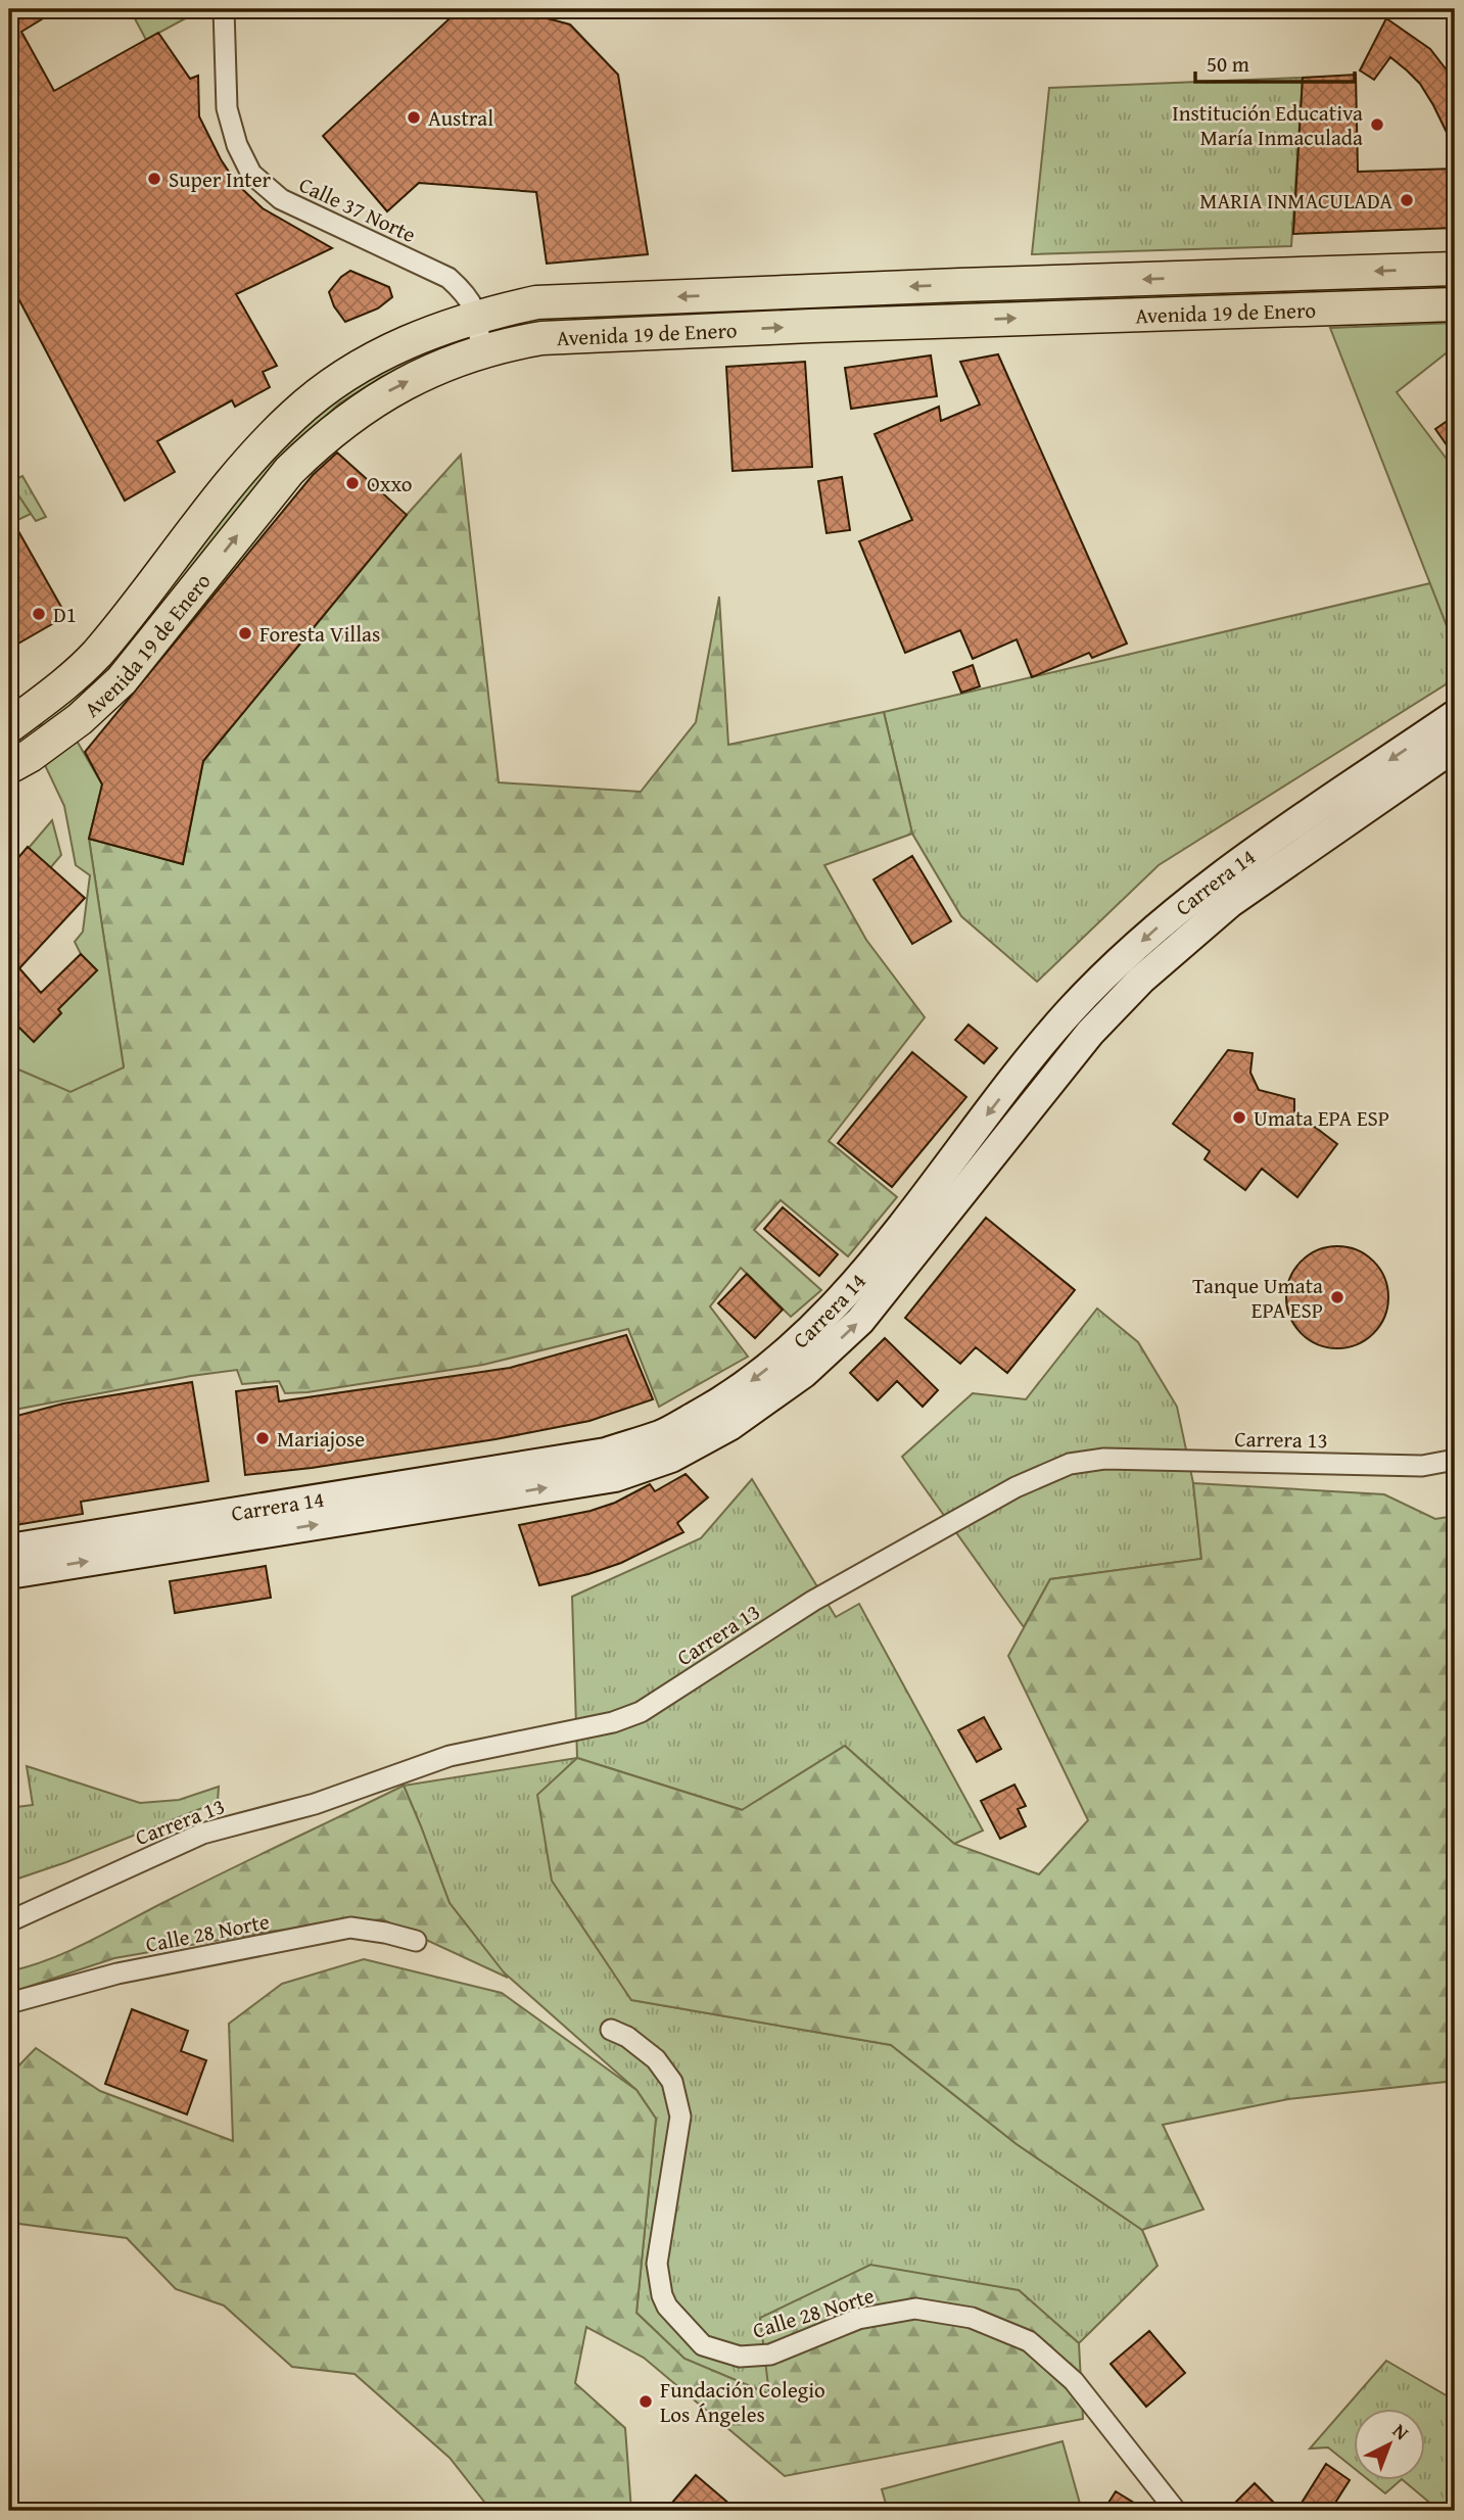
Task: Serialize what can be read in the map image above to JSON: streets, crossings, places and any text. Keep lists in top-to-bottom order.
{
  "streets": {
    "main road": ["Avenida 19 de Enero", "Carrera 14"],
    "street": ["Calle 37 Norte", "Carrera 13", "Calle 28 Norte"]
  },
  "crossings": [
    ["Calle 37 Norte", "Avenida 19 de Enero"]
  ],
  "places": [
    "Austral",
    "Institución Educativa María Inmaculada",
    "Super Inter",
    "MARIA INMACULADA",
    "Oxxo",
    "D1",
    "Foresta Villas",
    "Umata EPA ESP",
    "Tanque Umata EPA ESP",
    "Mariajose",
    "Fundación Colegio Los Ángeles"
  ],
  "scale_bar": "50 m",
  "north": "top right"
}
